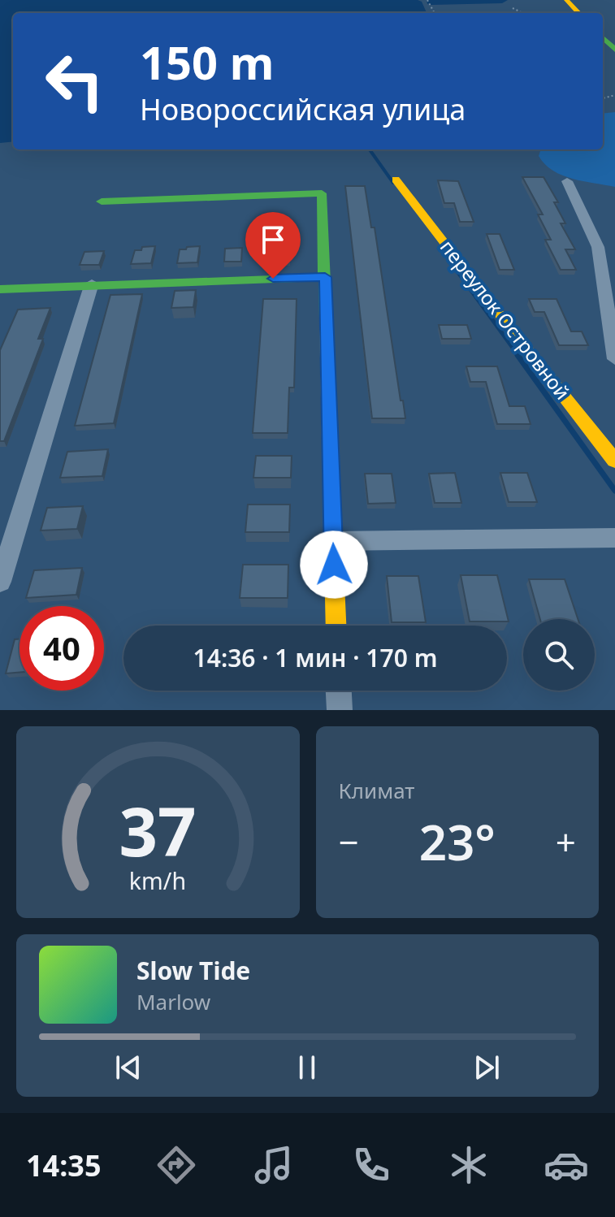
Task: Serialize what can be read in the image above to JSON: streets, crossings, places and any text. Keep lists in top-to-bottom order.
{
  "streets": {
    "street": ["переулок Островной"]
  },
  "page": {
    "turn": ["150 m", "Новороссийская улица"],
    "limit": "40",
    "trip": "14:36 · 1 мин · 170 m",
    "tile": "Климат",
    "heat": ["−", "23°", "+"],
    "song": ["Slow Tide", "Marlow"],
    "tabs": "14:35",
    "gauge": ["37", "km/h"]
  }
}
